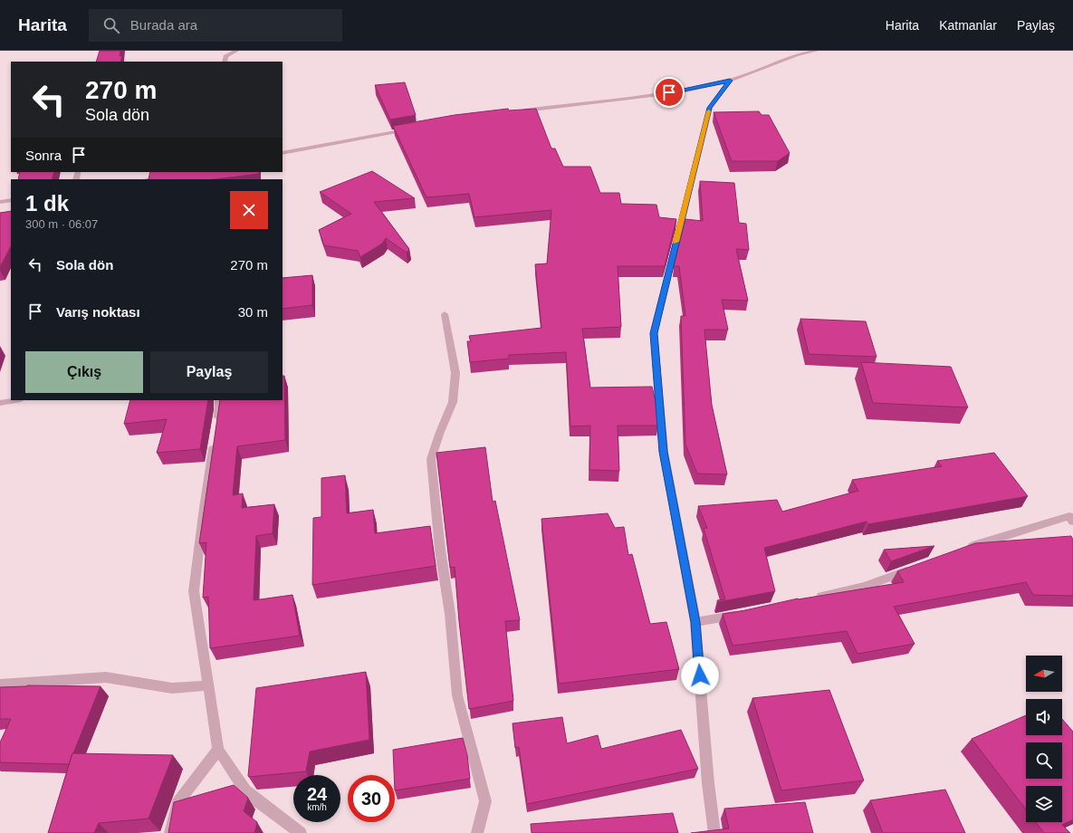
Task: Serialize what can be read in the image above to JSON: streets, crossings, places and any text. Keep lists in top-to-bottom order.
{
  "north": "left",
  "page": {
    "header": "Harita",
    "search": "Burada ara",
    "nav": ["Harita", "Katmanlar", "Paylaş"],
    "turn": ["270 m", "Sola dön"],
    "then": "Sonra",
    "heading": ["1 dk", "300 m · 06:07"],
    "list": [
      {
        "name": "Sola dön",
        "value": "270 m"
      },
      {
        "name": "Varış noktası",
        "value": "30 m"
      }
    ],
    "buttons": ["Çıkış", "Paylaş"],
    "speed": "24 km/h",
    "limit": "30"
  }
}
